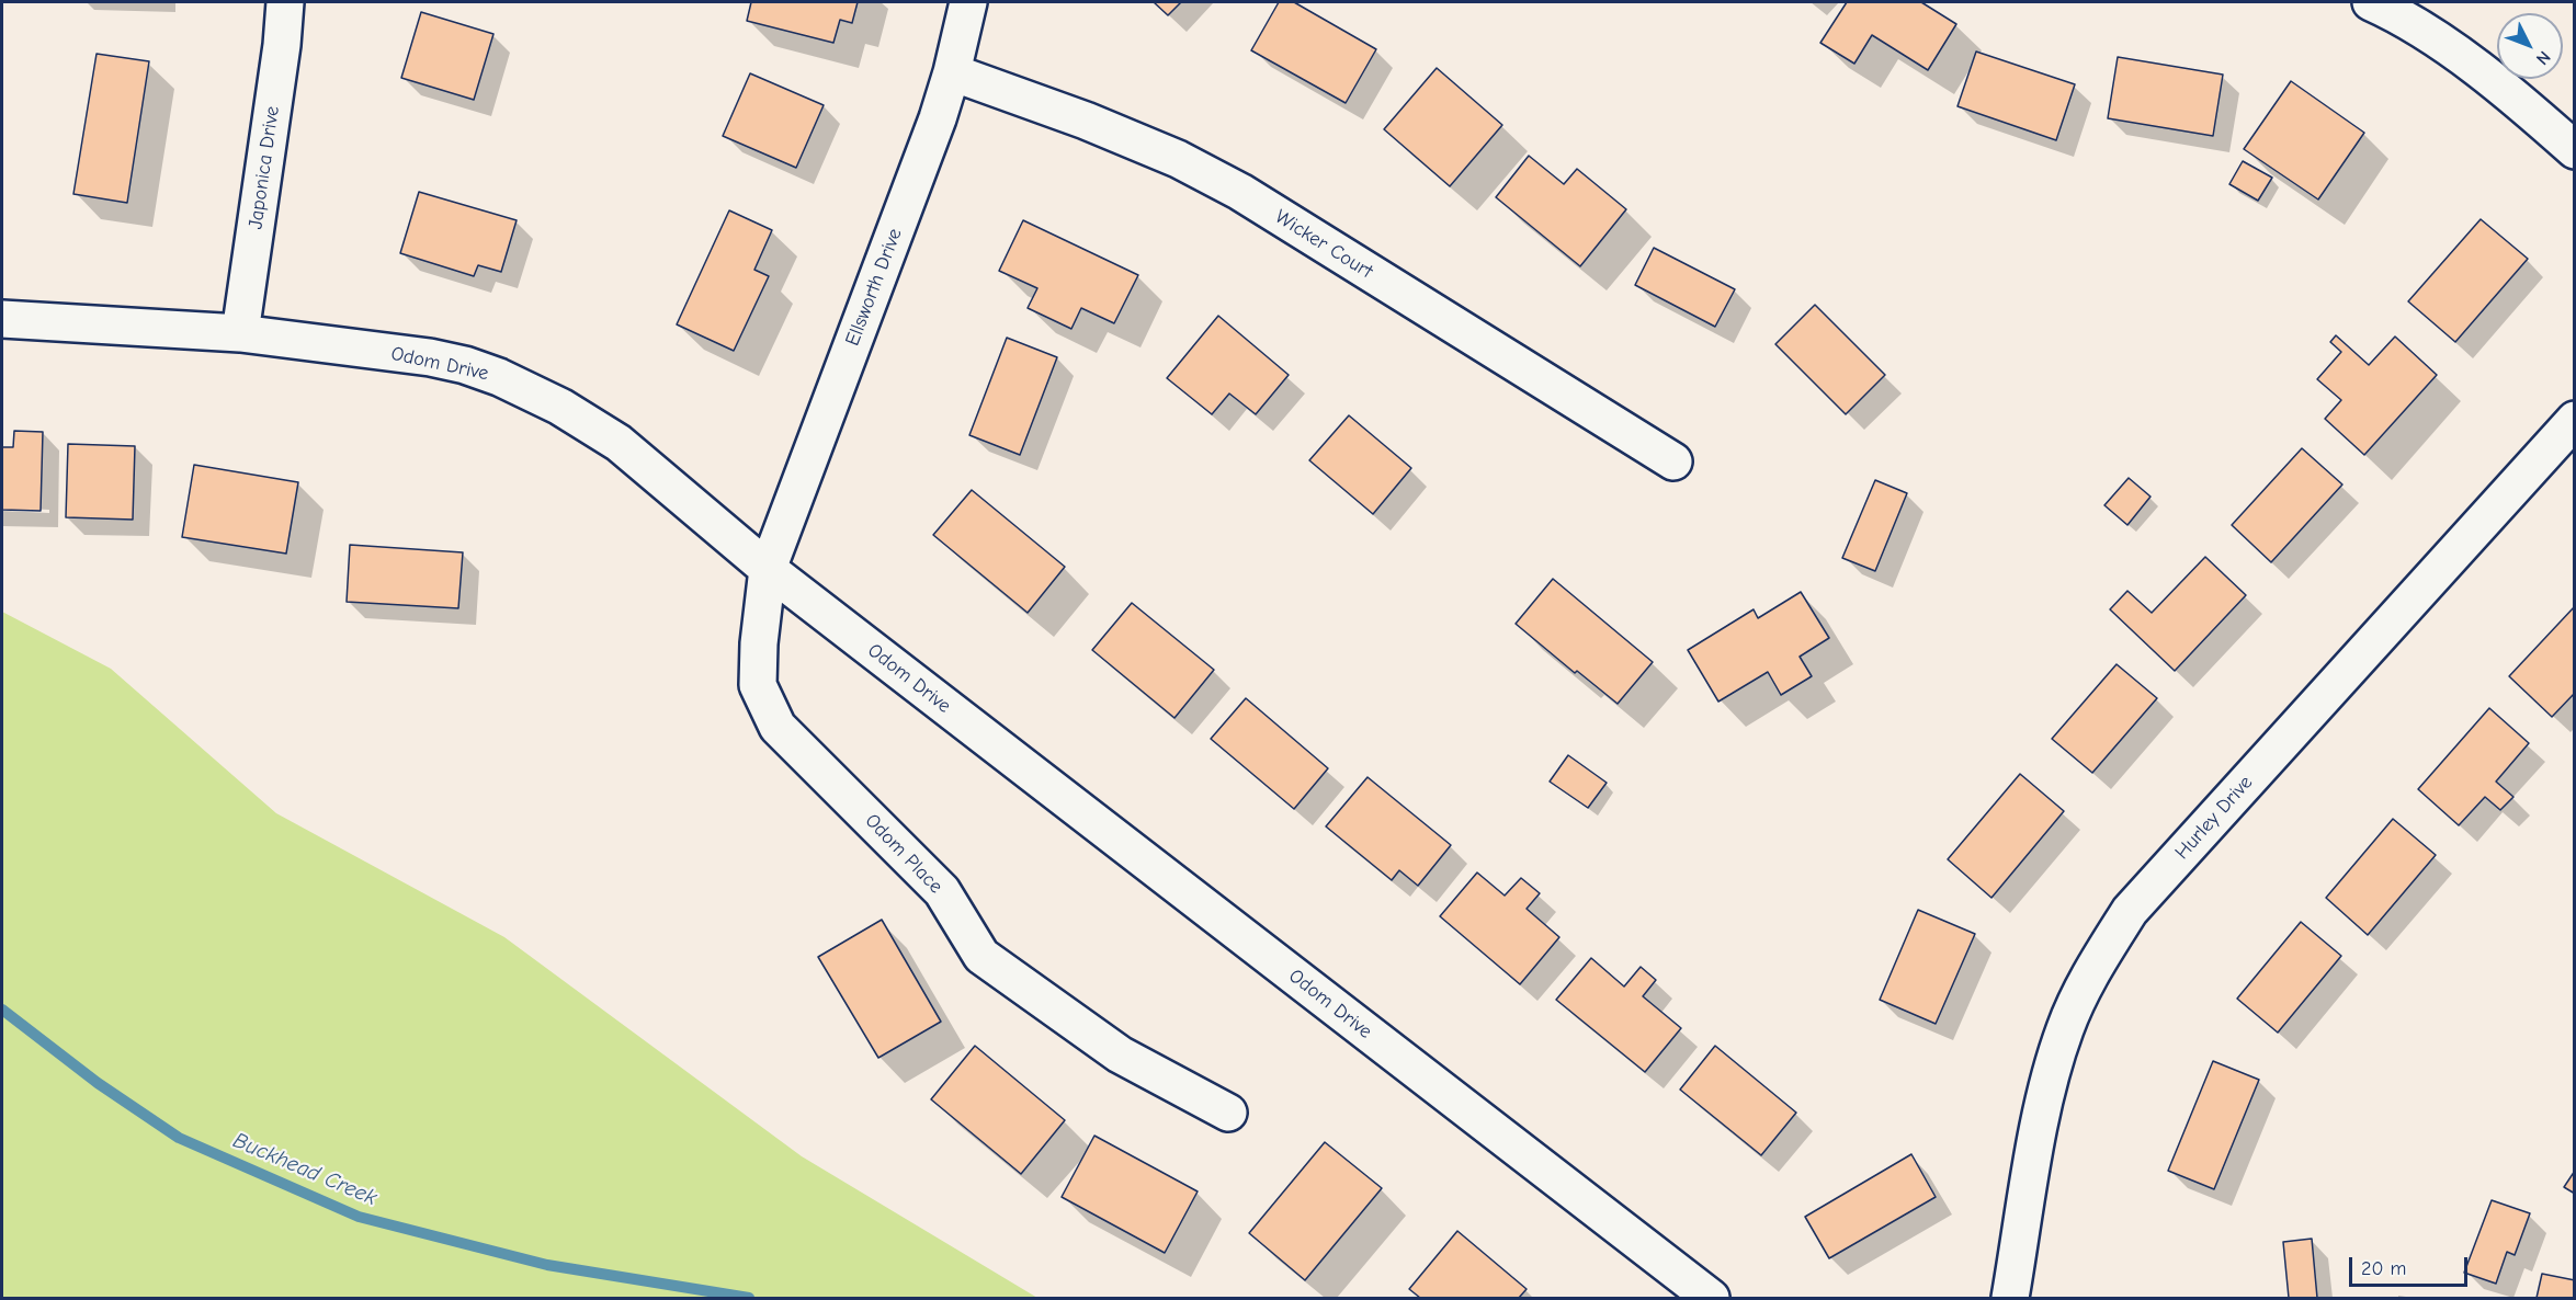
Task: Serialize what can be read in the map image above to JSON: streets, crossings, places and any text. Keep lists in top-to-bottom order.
{
  "streets": {
    "street": [
      "Japonica Drive",
      "Wicker Court",
      "Ellsworth Drive",
      "Odom Drive",
      "Hurley Drive",
      "Odom Place"
    ]
  },
  "crossings": [
    ["Japonica Drive", "Odom Drive"],
    ["Wicker Court", "Ellsworth Drive"],
    ["Ellsworth Drive", "Odom Drive"],
    ["Ellsworth Drive", "Odom Place"],
    ["Odom Drive", "Odom Place"]
  ],
  "water": ["Buckhead Creek"],
  "scale_bar": "20 m",
  "north": "bottom right"
}
